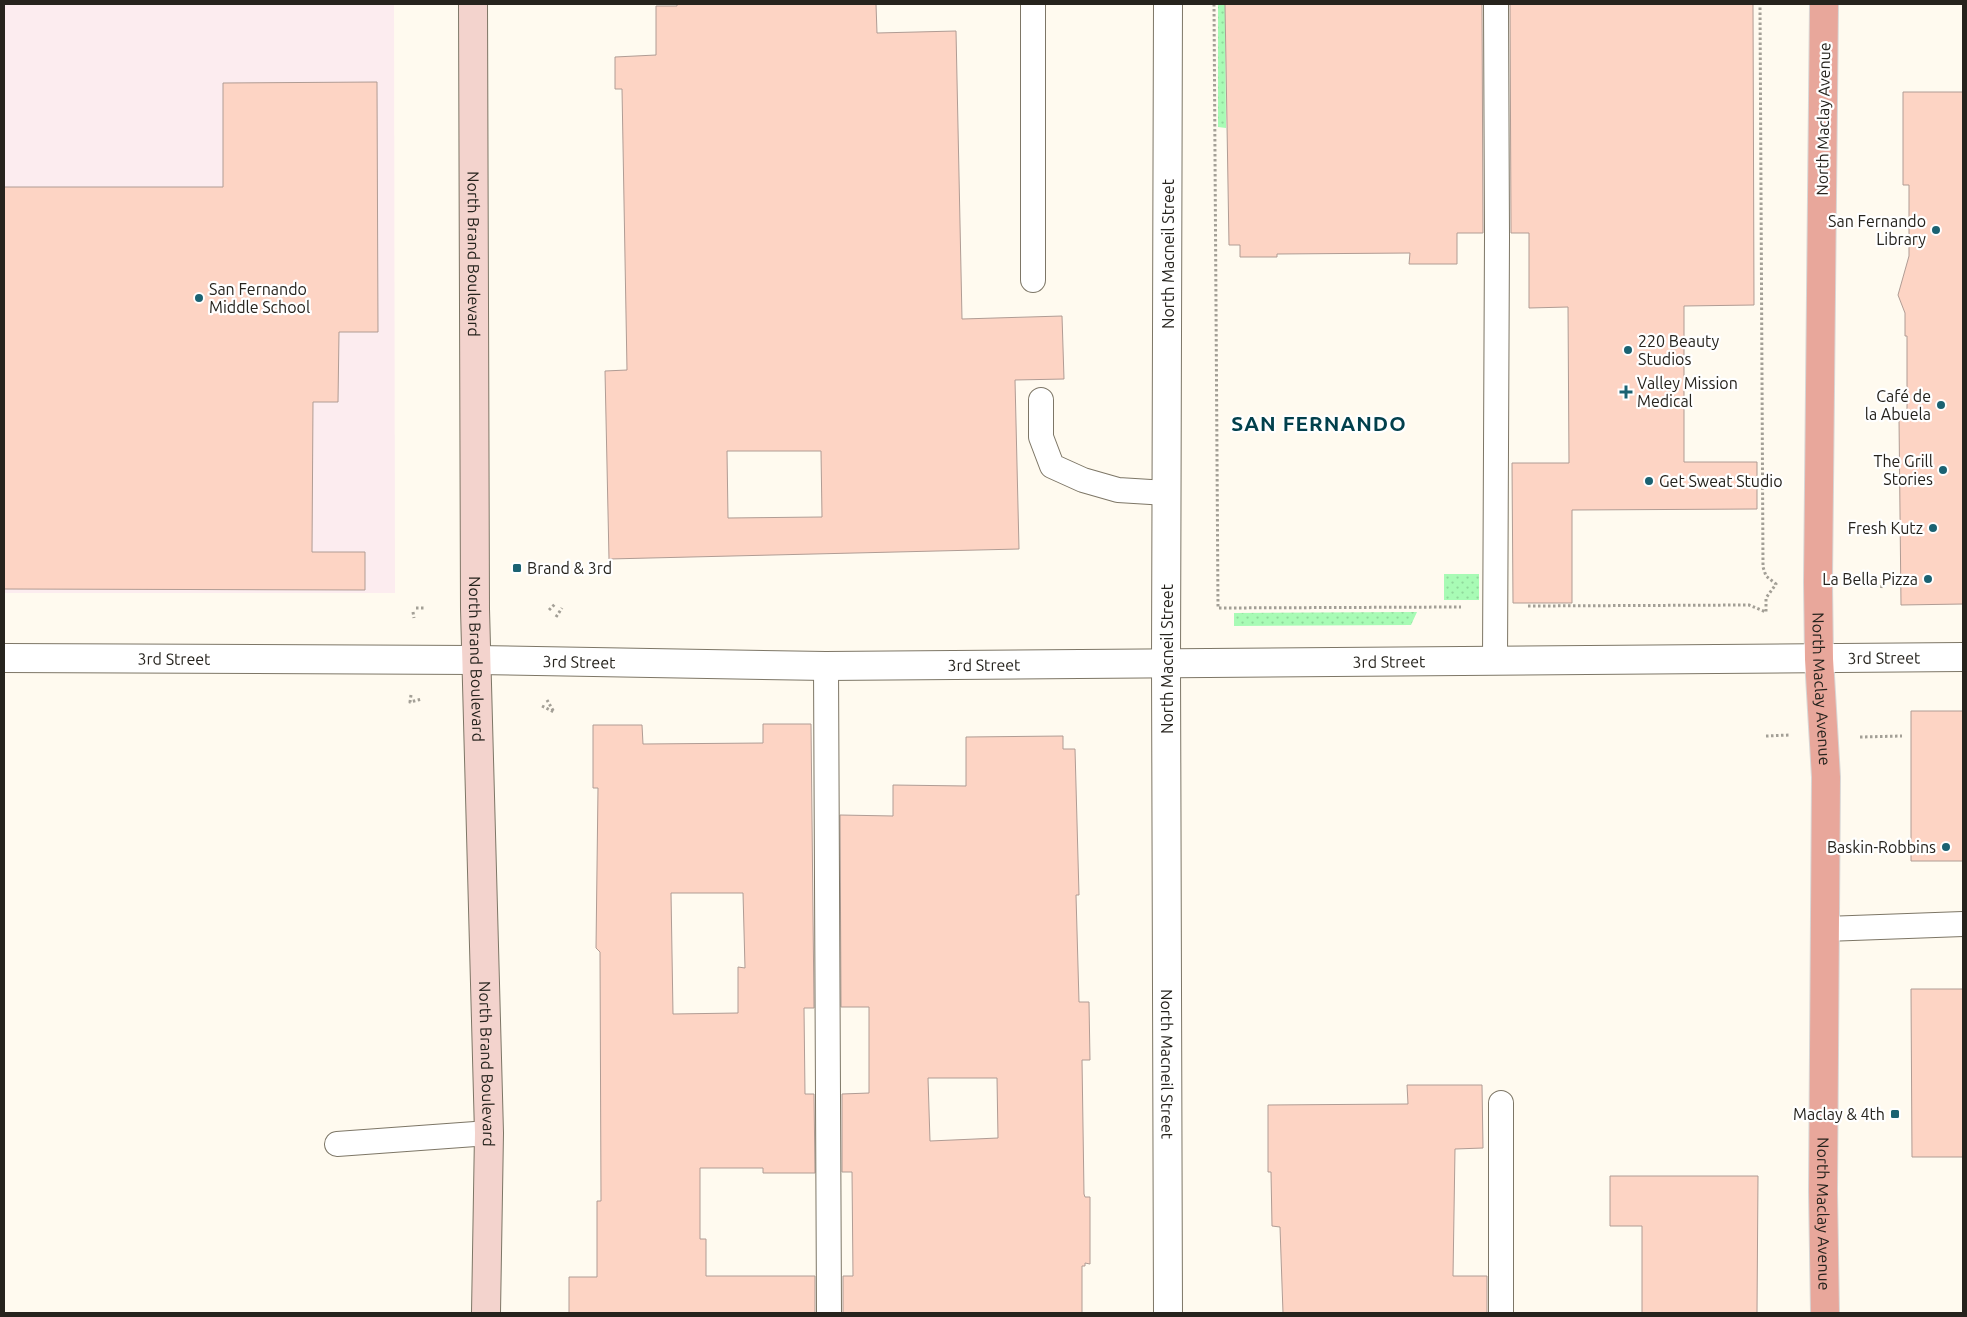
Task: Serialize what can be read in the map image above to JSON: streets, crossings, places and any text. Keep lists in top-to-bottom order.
{
  "streets": {
    "main road": ["North Maclay Avenue"],
    "street": ["North Brand Boulevard", "North Macneil Street", "3rd Street"]
  },
  "crossings": [
    ["North Maclay Avenue", "3rd Street"],
    ["North Brand Boulevard", "3rd Street"],
    ["North Macneil Street", "3rd Street"]
  ],
  "districts": ["SAN FERNANDO"],
  "places": {
    "other": [
      "San Fernando Library",
      "San Fernando Middle School",
      "220 Beauty Studios",
      "Café de la Abuela",
      "The Grill Stories",
      "Get Sweat Studio",
      "Fresh Kutz",
      "La Bella Pizza",
      "Baskin-Robbins"
    ],
    "health": ["Valley Mission Medical"],
    "transit": ["Brand & 3rd", "Maclay & 4th"]
  }
}
